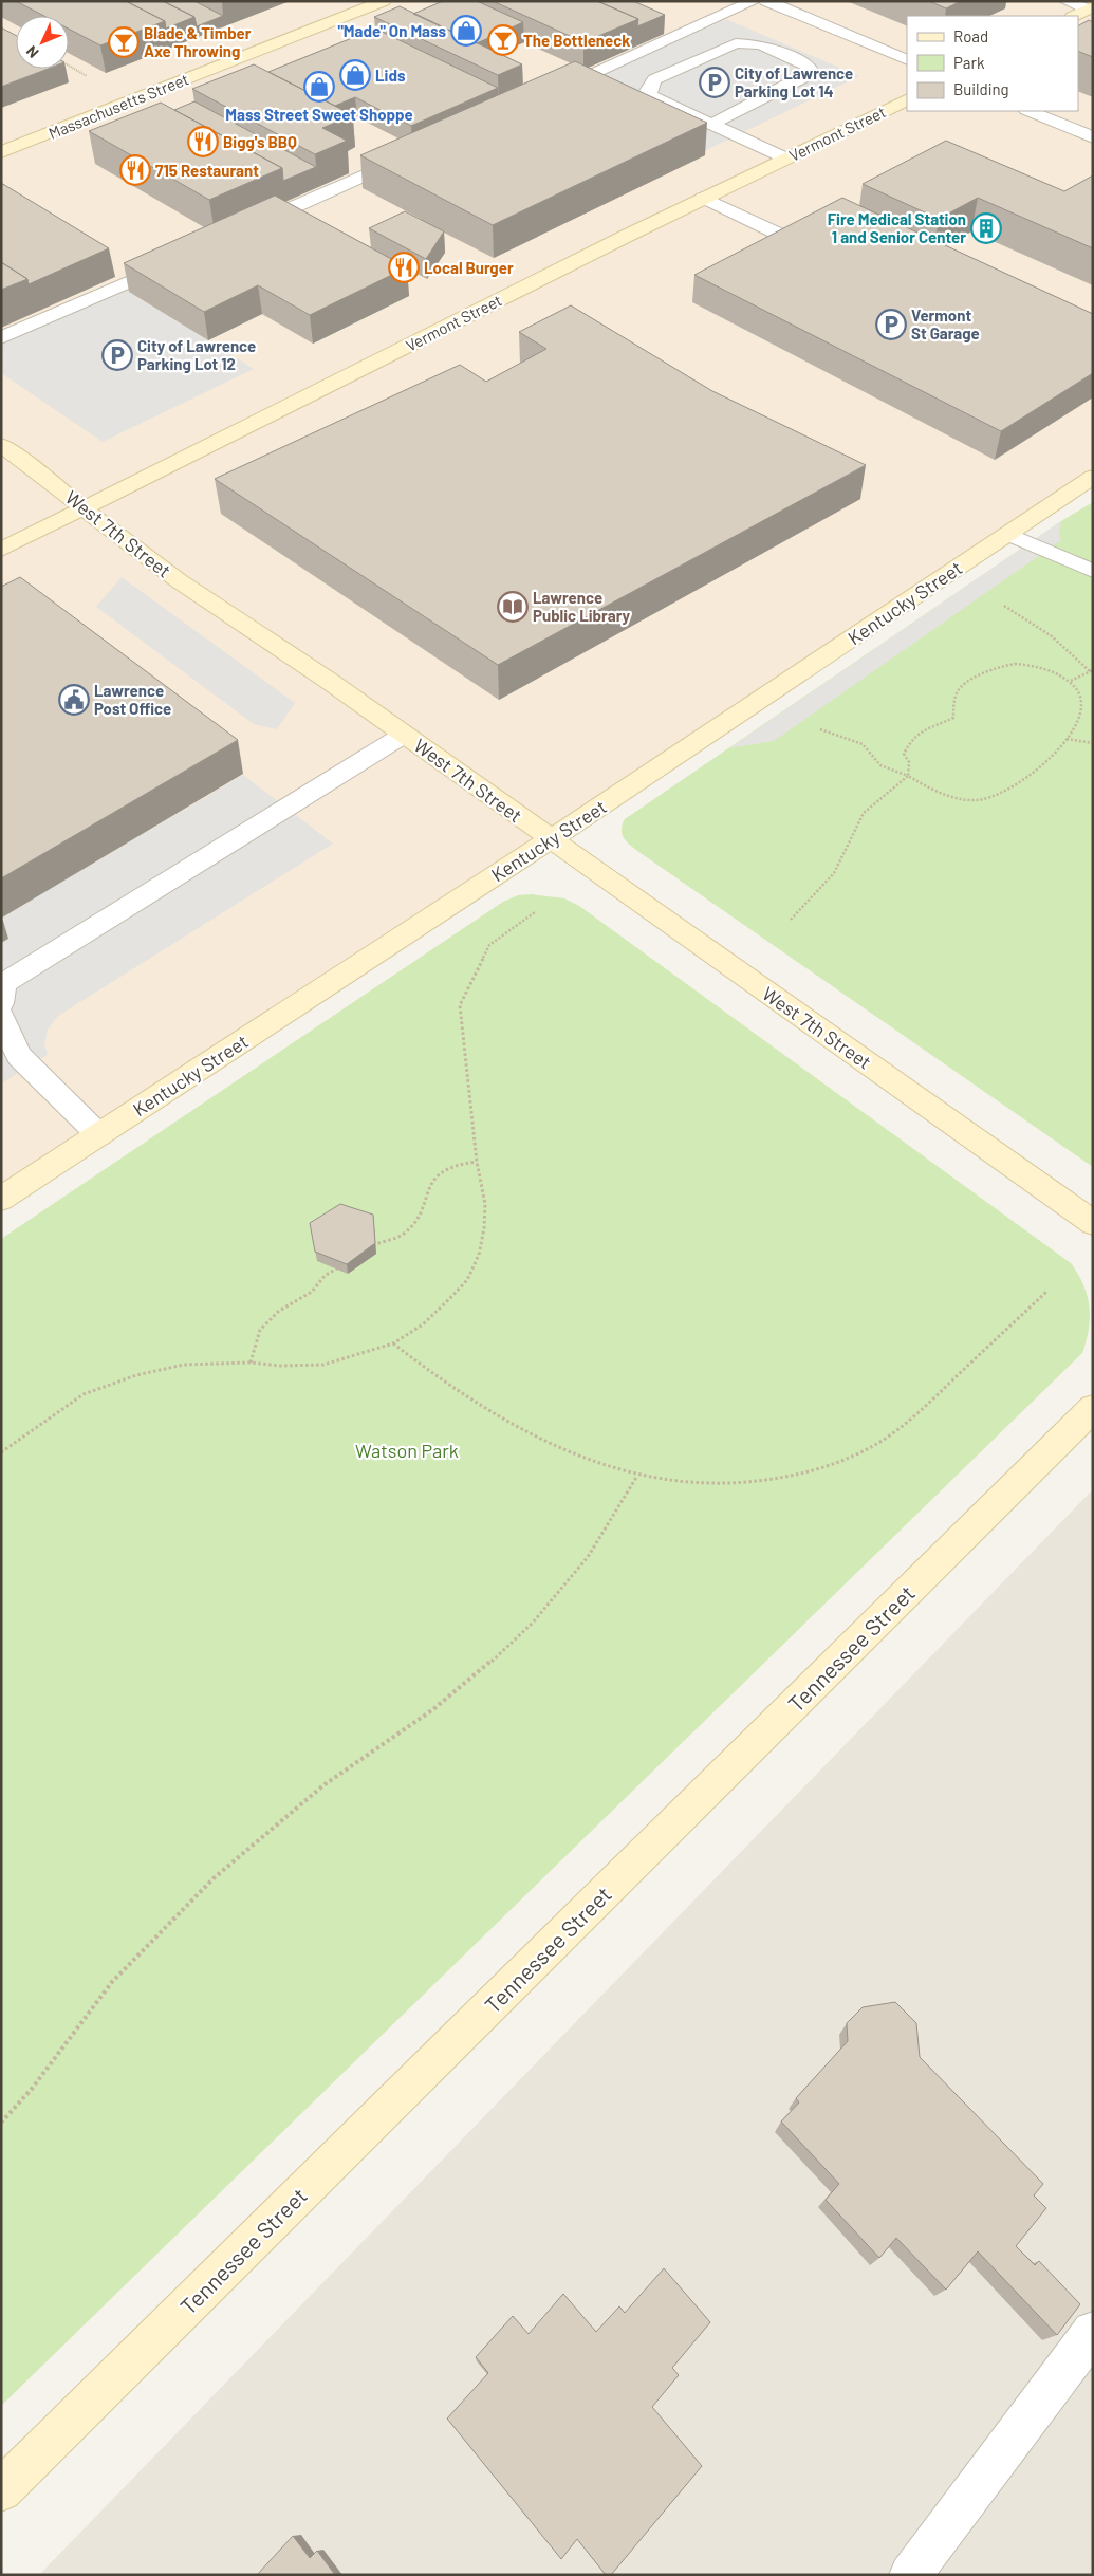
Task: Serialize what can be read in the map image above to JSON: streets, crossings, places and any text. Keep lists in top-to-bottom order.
{
  "streets": {
    "street": [
      "Massachusetts Street",
      "Vermont Street",
      "West 7th Street",
      "Kentucky Street",
      "Tennessee Street"
    ]
  },
  "crossings": [
    ["Vermont Street", "West 7th Street"],
    ["West 7th Street", "Kentucky Street"]
  ],
  "parks": ["Watson Park"],
  "places": {
    "shop": ["\"Made\" On Mass", "Lids", "Mass Street Sweet Shoppe"],
    "bar": ["The Bottleneck", "Blade & Timber Axe Throwing"],
    "parking": ["City of Lawrence Parking Lot 14", "Vermont St Garage", "City of Lawrence Parking Lot 12"],
    "restaurant": ["Bigg's BBQ", "715 Restaurant", "Local Burger"],
    "building": ["Fire Medical Station 1 and Senior Center"],
    "library": ["Lawrence Public Library"],
    "public building": ["Lawrence Post Office"]
  },
  "legend": ["Road", "Park", "Building"],
  "north": "bottom left"
}
